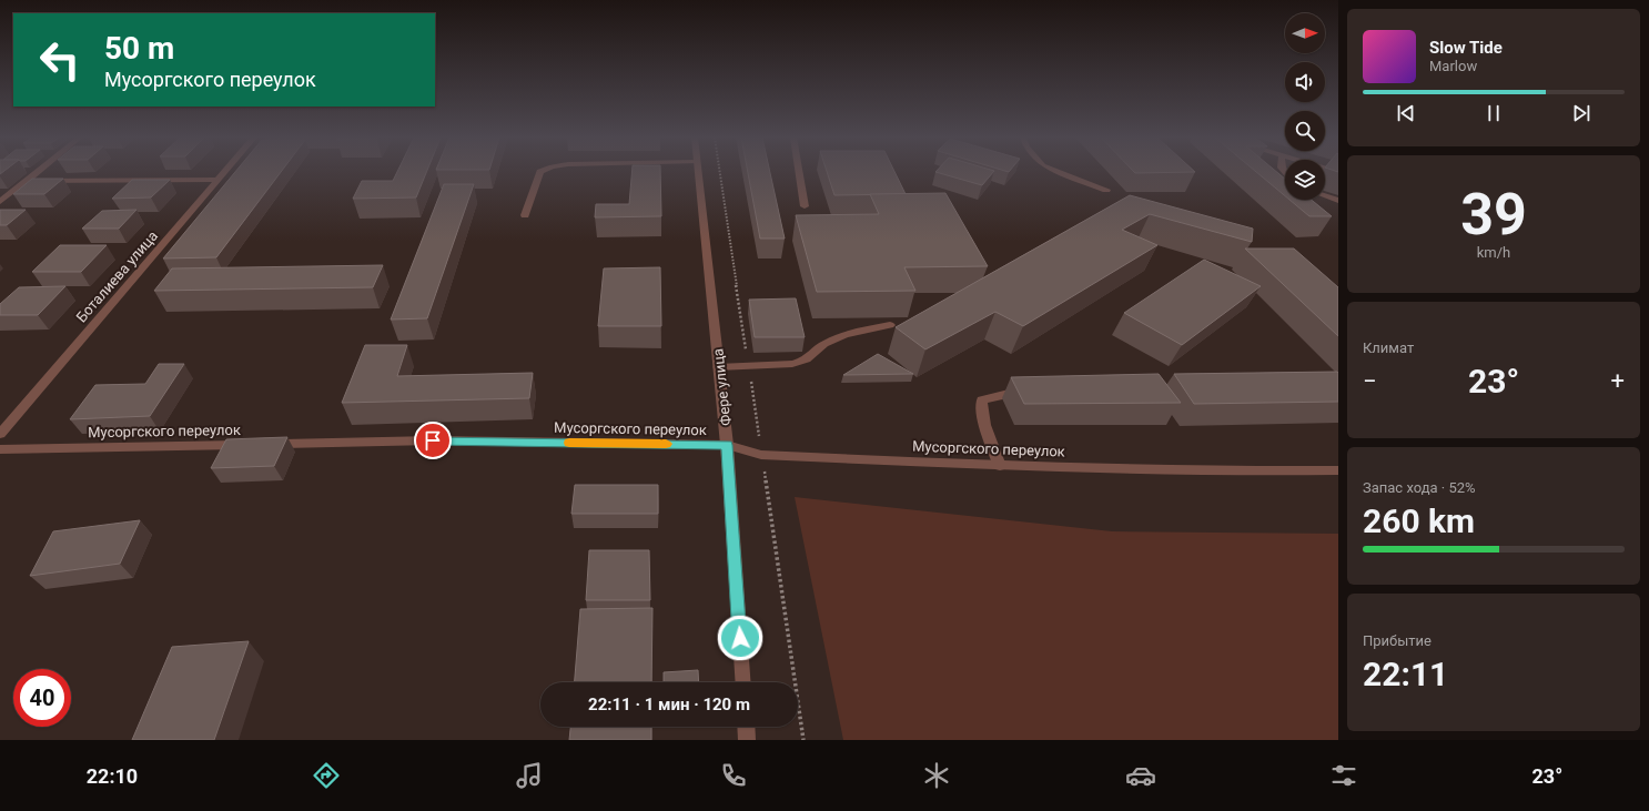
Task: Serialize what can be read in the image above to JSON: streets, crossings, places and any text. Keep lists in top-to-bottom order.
{
  "streets": {
    "street": ["Боталиева улица", "Фере улица", "Мусоргского переулок"]
  },
  "crossings": [
    ["Фере улица", "Мусоргского переулок"]
  ],
  "north": "right",
  "page": {
    "turn": ["50 m", "Мусоргского переулок"],
    "song": ["Slow Tide", "Marlow"],
    "tile": [
      ["39", "km/h"],
      "Климат",
      ["Запас хода · 52%", "260 km"],
      ["Прибытие", "22:11"]
    ],
    "heat": ["−", "23°", "+"],
    "limit": "40",
    "trip": "22:11 · 1 мин · 120 m",
    "tabs": ["22:10", "23°"]
  }
}
